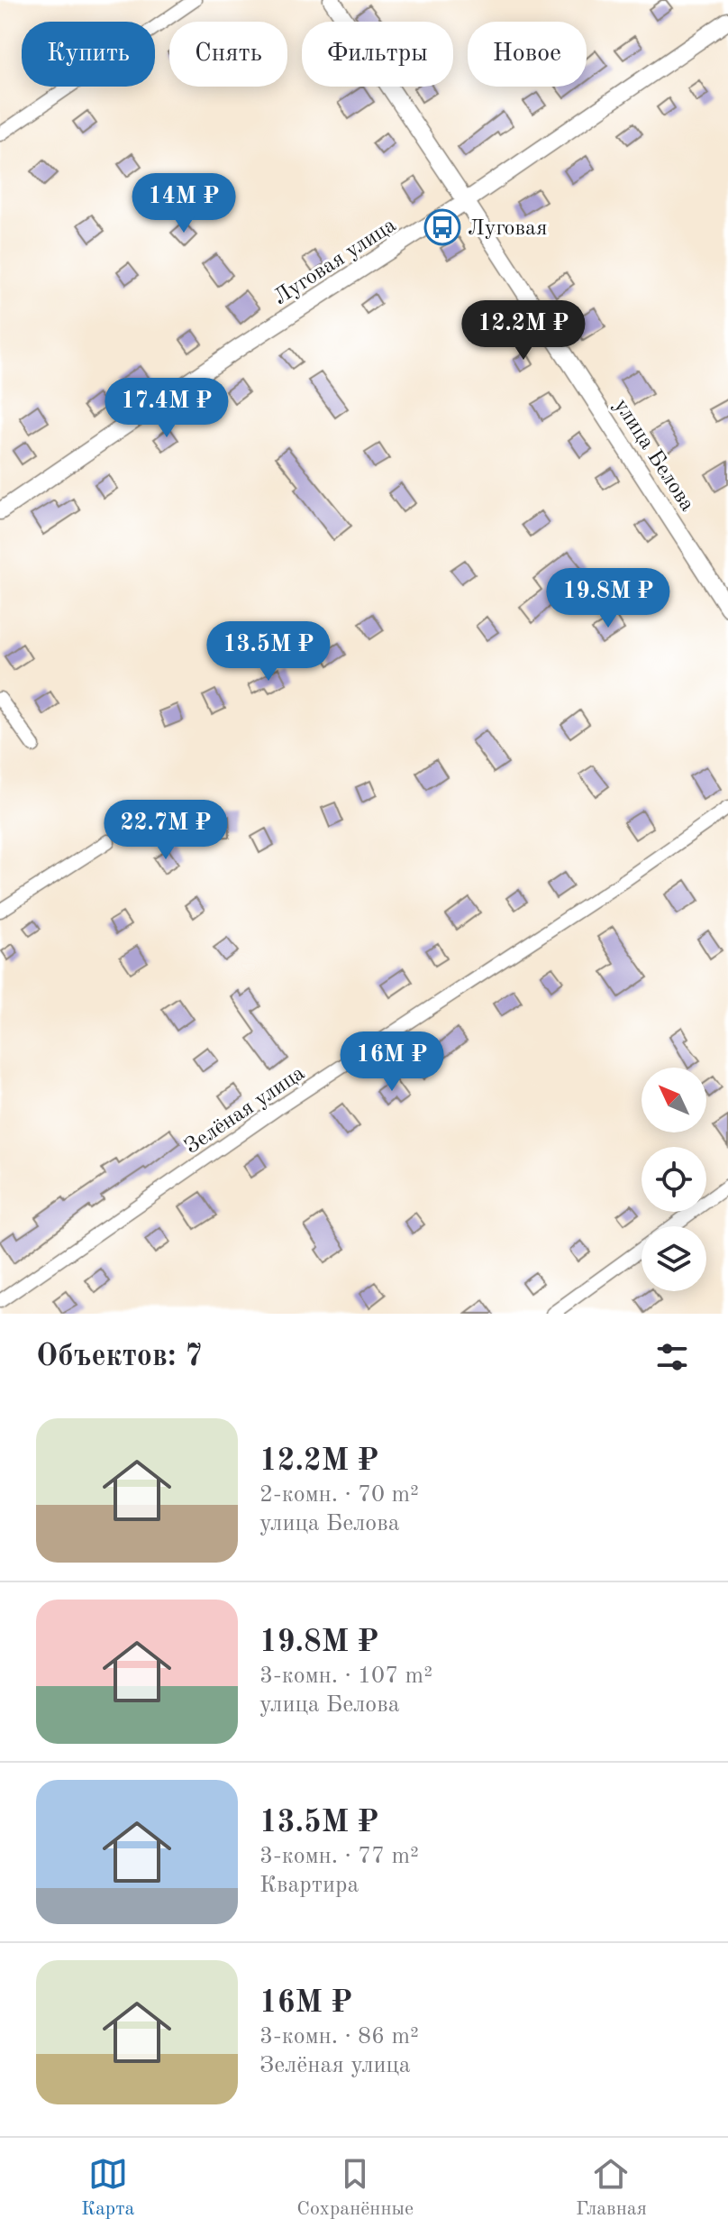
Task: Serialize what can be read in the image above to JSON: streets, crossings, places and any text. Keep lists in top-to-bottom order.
{
  "streets": {
    "street": ["Луговая улица", "улица Белова", "Зелёная улица"]
  },
  "crossings": [
    ["Луговая улица", "улица Белова"]
  ],
  "places": {
    "bus stop": ["Луговая"]
  },
  "north": "top left",
  "page": {
    "chip": [
      "Купить",
      "Снять",
      "Фильтры",
      "Новое"
    ],
    "price": [
      "14M ₽",
      "12.2M ₽",
      "17.4M ₽",
      "19.8M ₽",
      "13.5M ₽",
      "22.7M ₽",
      "16M ₽"
    ],
    "heading": "Объектов: 7",
    "list": [
      {
        "name": "12.2M ₽",
        "note": "2-комн. · 70 m² · улица Белова"
      },
      {
        "name": "19.8M ₽",
        "note": "3-комн. · 107 m² · улица Белова"
      },
      {
        "name": "13.5M ₽",
        "note": "3-комн. · 77 m² · Квартира"
      },
      {
        "name": "16M ₽",
        "note": "3-комн. · 86 m² · Зелёная улица"
      }
    ],
    "tabs": ["Карта", "Сохранённые", "Главная"]
  }
}
